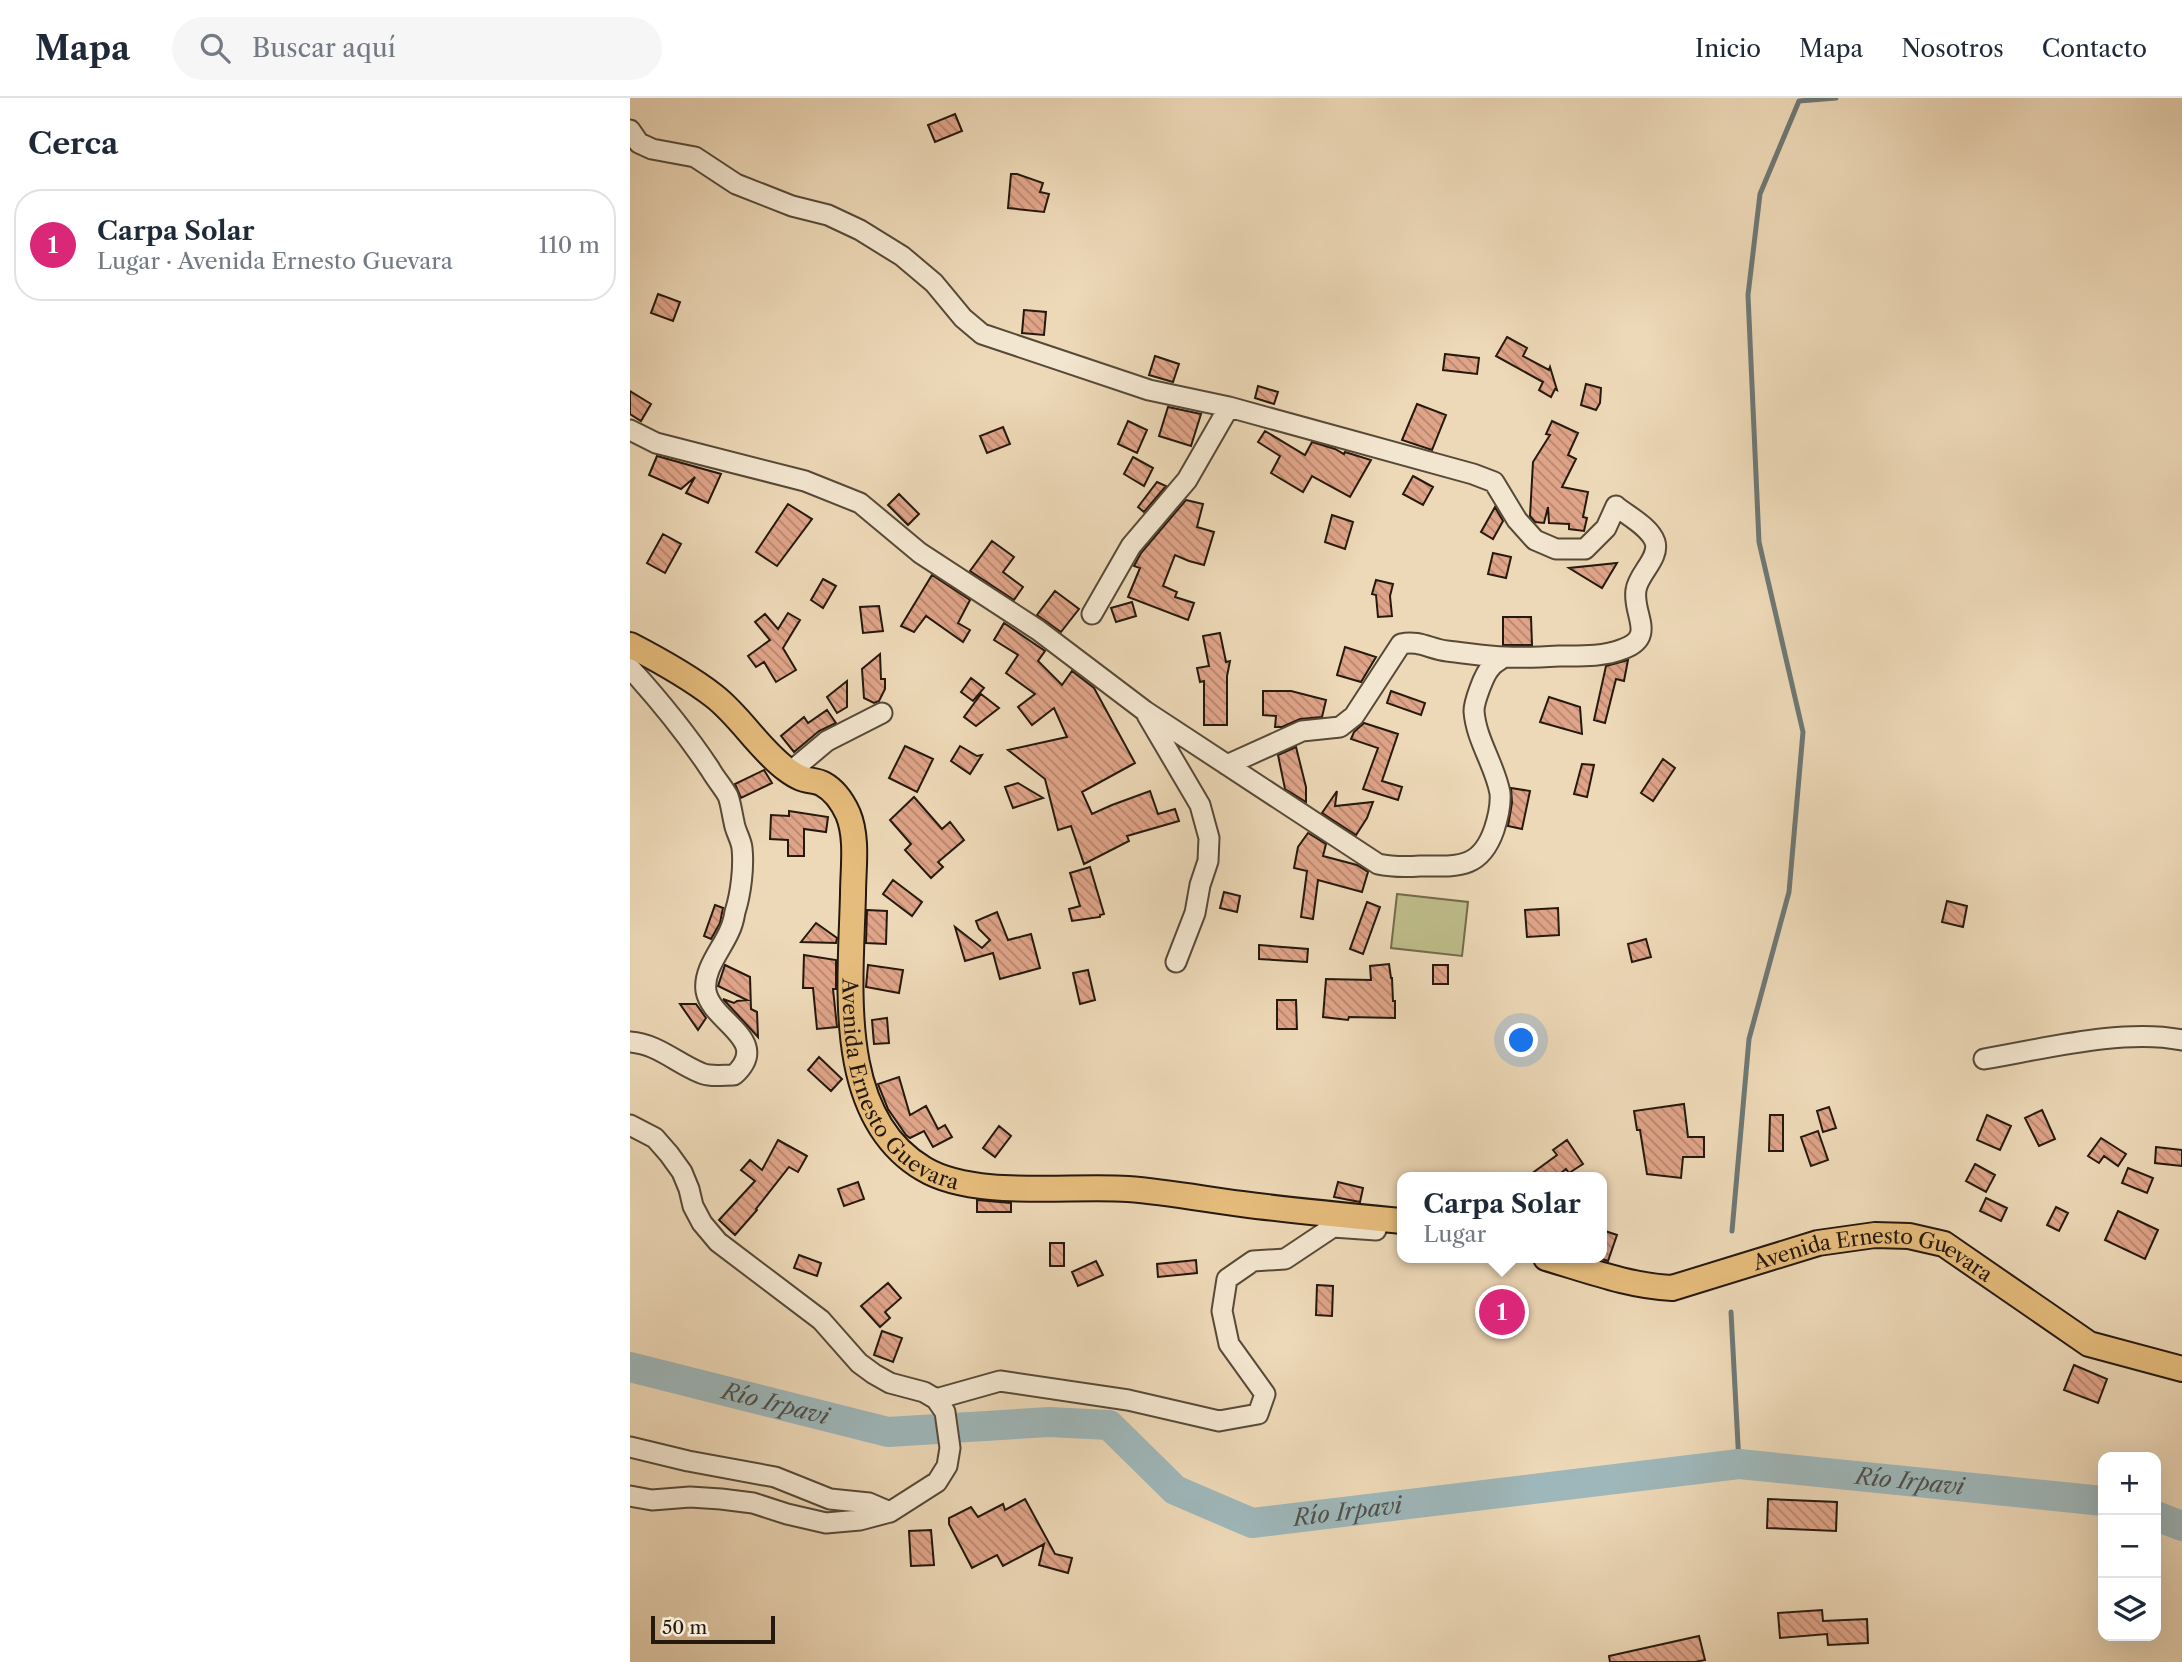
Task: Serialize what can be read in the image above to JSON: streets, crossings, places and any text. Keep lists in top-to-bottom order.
{
  "streets": {
    "main road": ["Avenida Ernesto Guevara"]
  },
  "water": ["Río Irpavi"],
  "scale_bar": "50 m",
  "page": {
    "header": "Mapa",
    "search": "Buscar aquí",
    "nav": [
      "Inicio",
      "Mapa",
      "Nosotros",
      "Contacto"
    ],
    "heading": "Cerca",
    "list": [
      {
        "mark": "1",
        "name": "Carpa Solar",
        "note": "Lugar · Avenida Ernesto Guevara",
        "value": "110 m"
      }
    ],
    "popup": ["Carpa Solar", "Lugar"],
    "pins": "1",
    "map_buttons": ["+", "−"],
    "scale": "50 m"
  }
}
